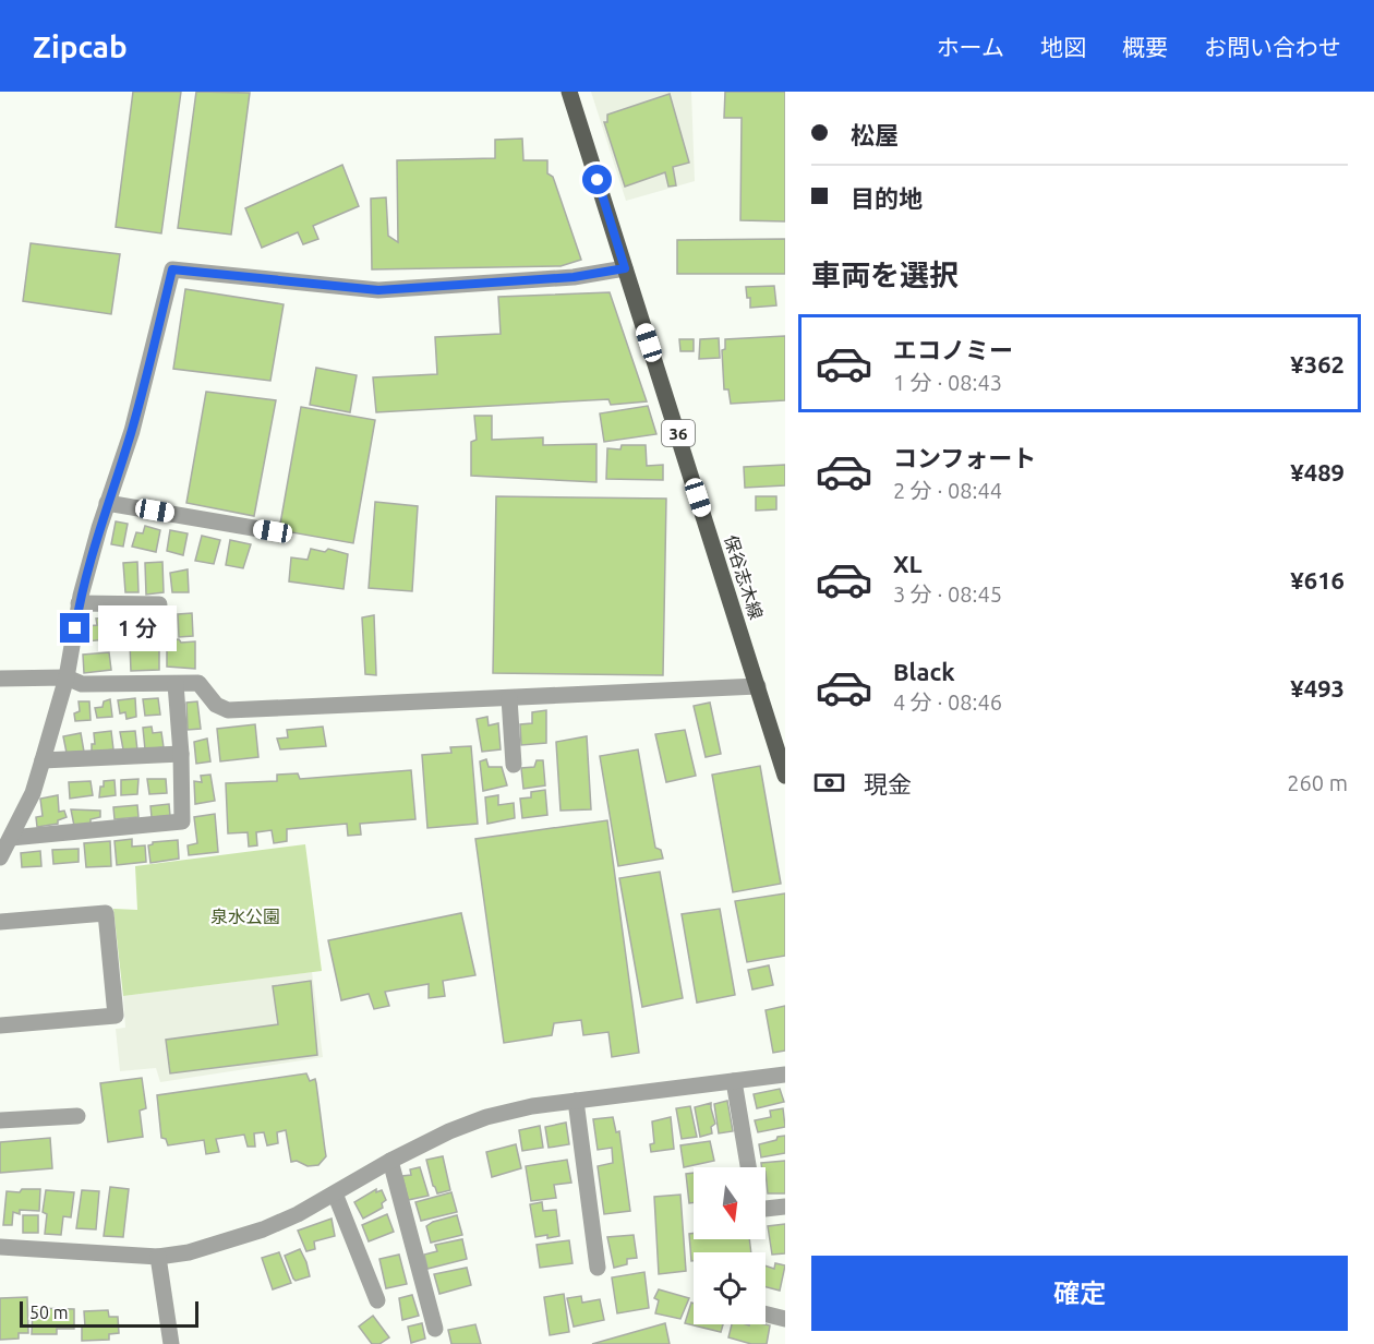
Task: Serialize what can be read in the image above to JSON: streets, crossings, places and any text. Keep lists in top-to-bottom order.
{
  "streets": {
    "main road": ["36", "保谷志木線"]
  },
  "parks": ["泉水公園"],
  "scale_bar": "50 m",
  "north": "bottom",
  "page": {
    "header": "Zipcab",
    "nav": [
      "ホーム",
      "地図",
      "概要",
      "お問い合わせ"
    ],
    "banner": ["松屋", "目的地"],
    "heading": "車両を選択",
    "list": [
      {
        "name": "エコノミー",
        "note": "1 分 · 08:43",
        "value": "¥362"
      },
      {
        "name": "コンフォート",
        "note": "2 分 · 08:44",
        "value": "¥489"
      },
      {
        "name": "XL",
        "note": "3 分 · 08:45",
        "value": "¥616"
      },
      {
        "name": "Black",
        "note": "4 分 · 08:46",
        "value": "¥493"
      }
    ],
    "bubble": "1 分",
    "pay": ["現金", "260 m"],
    "buttons": "確定",
    "scale": "50 m"
  }
}
